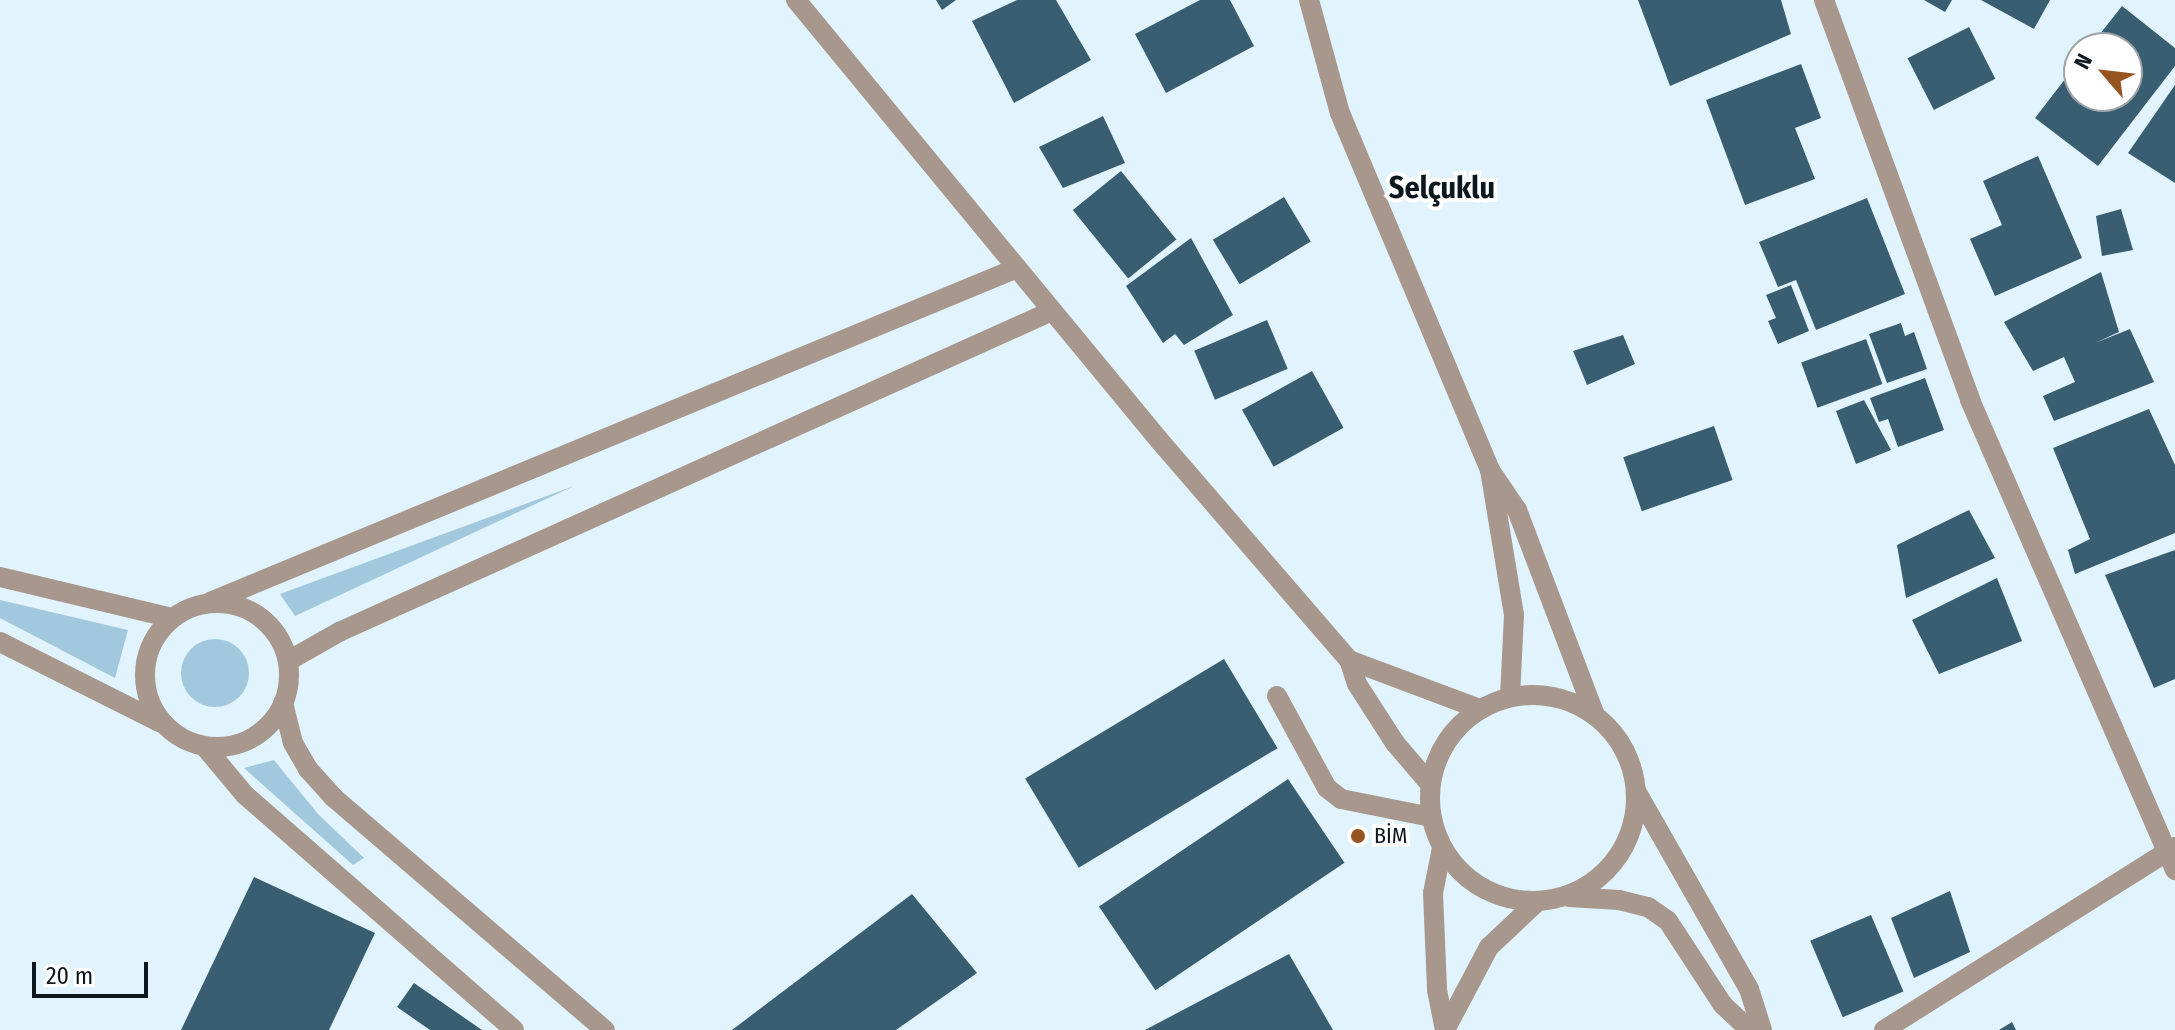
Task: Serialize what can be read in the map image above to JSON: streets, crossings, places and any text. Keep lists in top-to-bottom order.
{
  "districts": ["Selçuklu"],
  "places": ["BİM"],
  "scale_bar": "20 m",
  "north": "top left"
}
